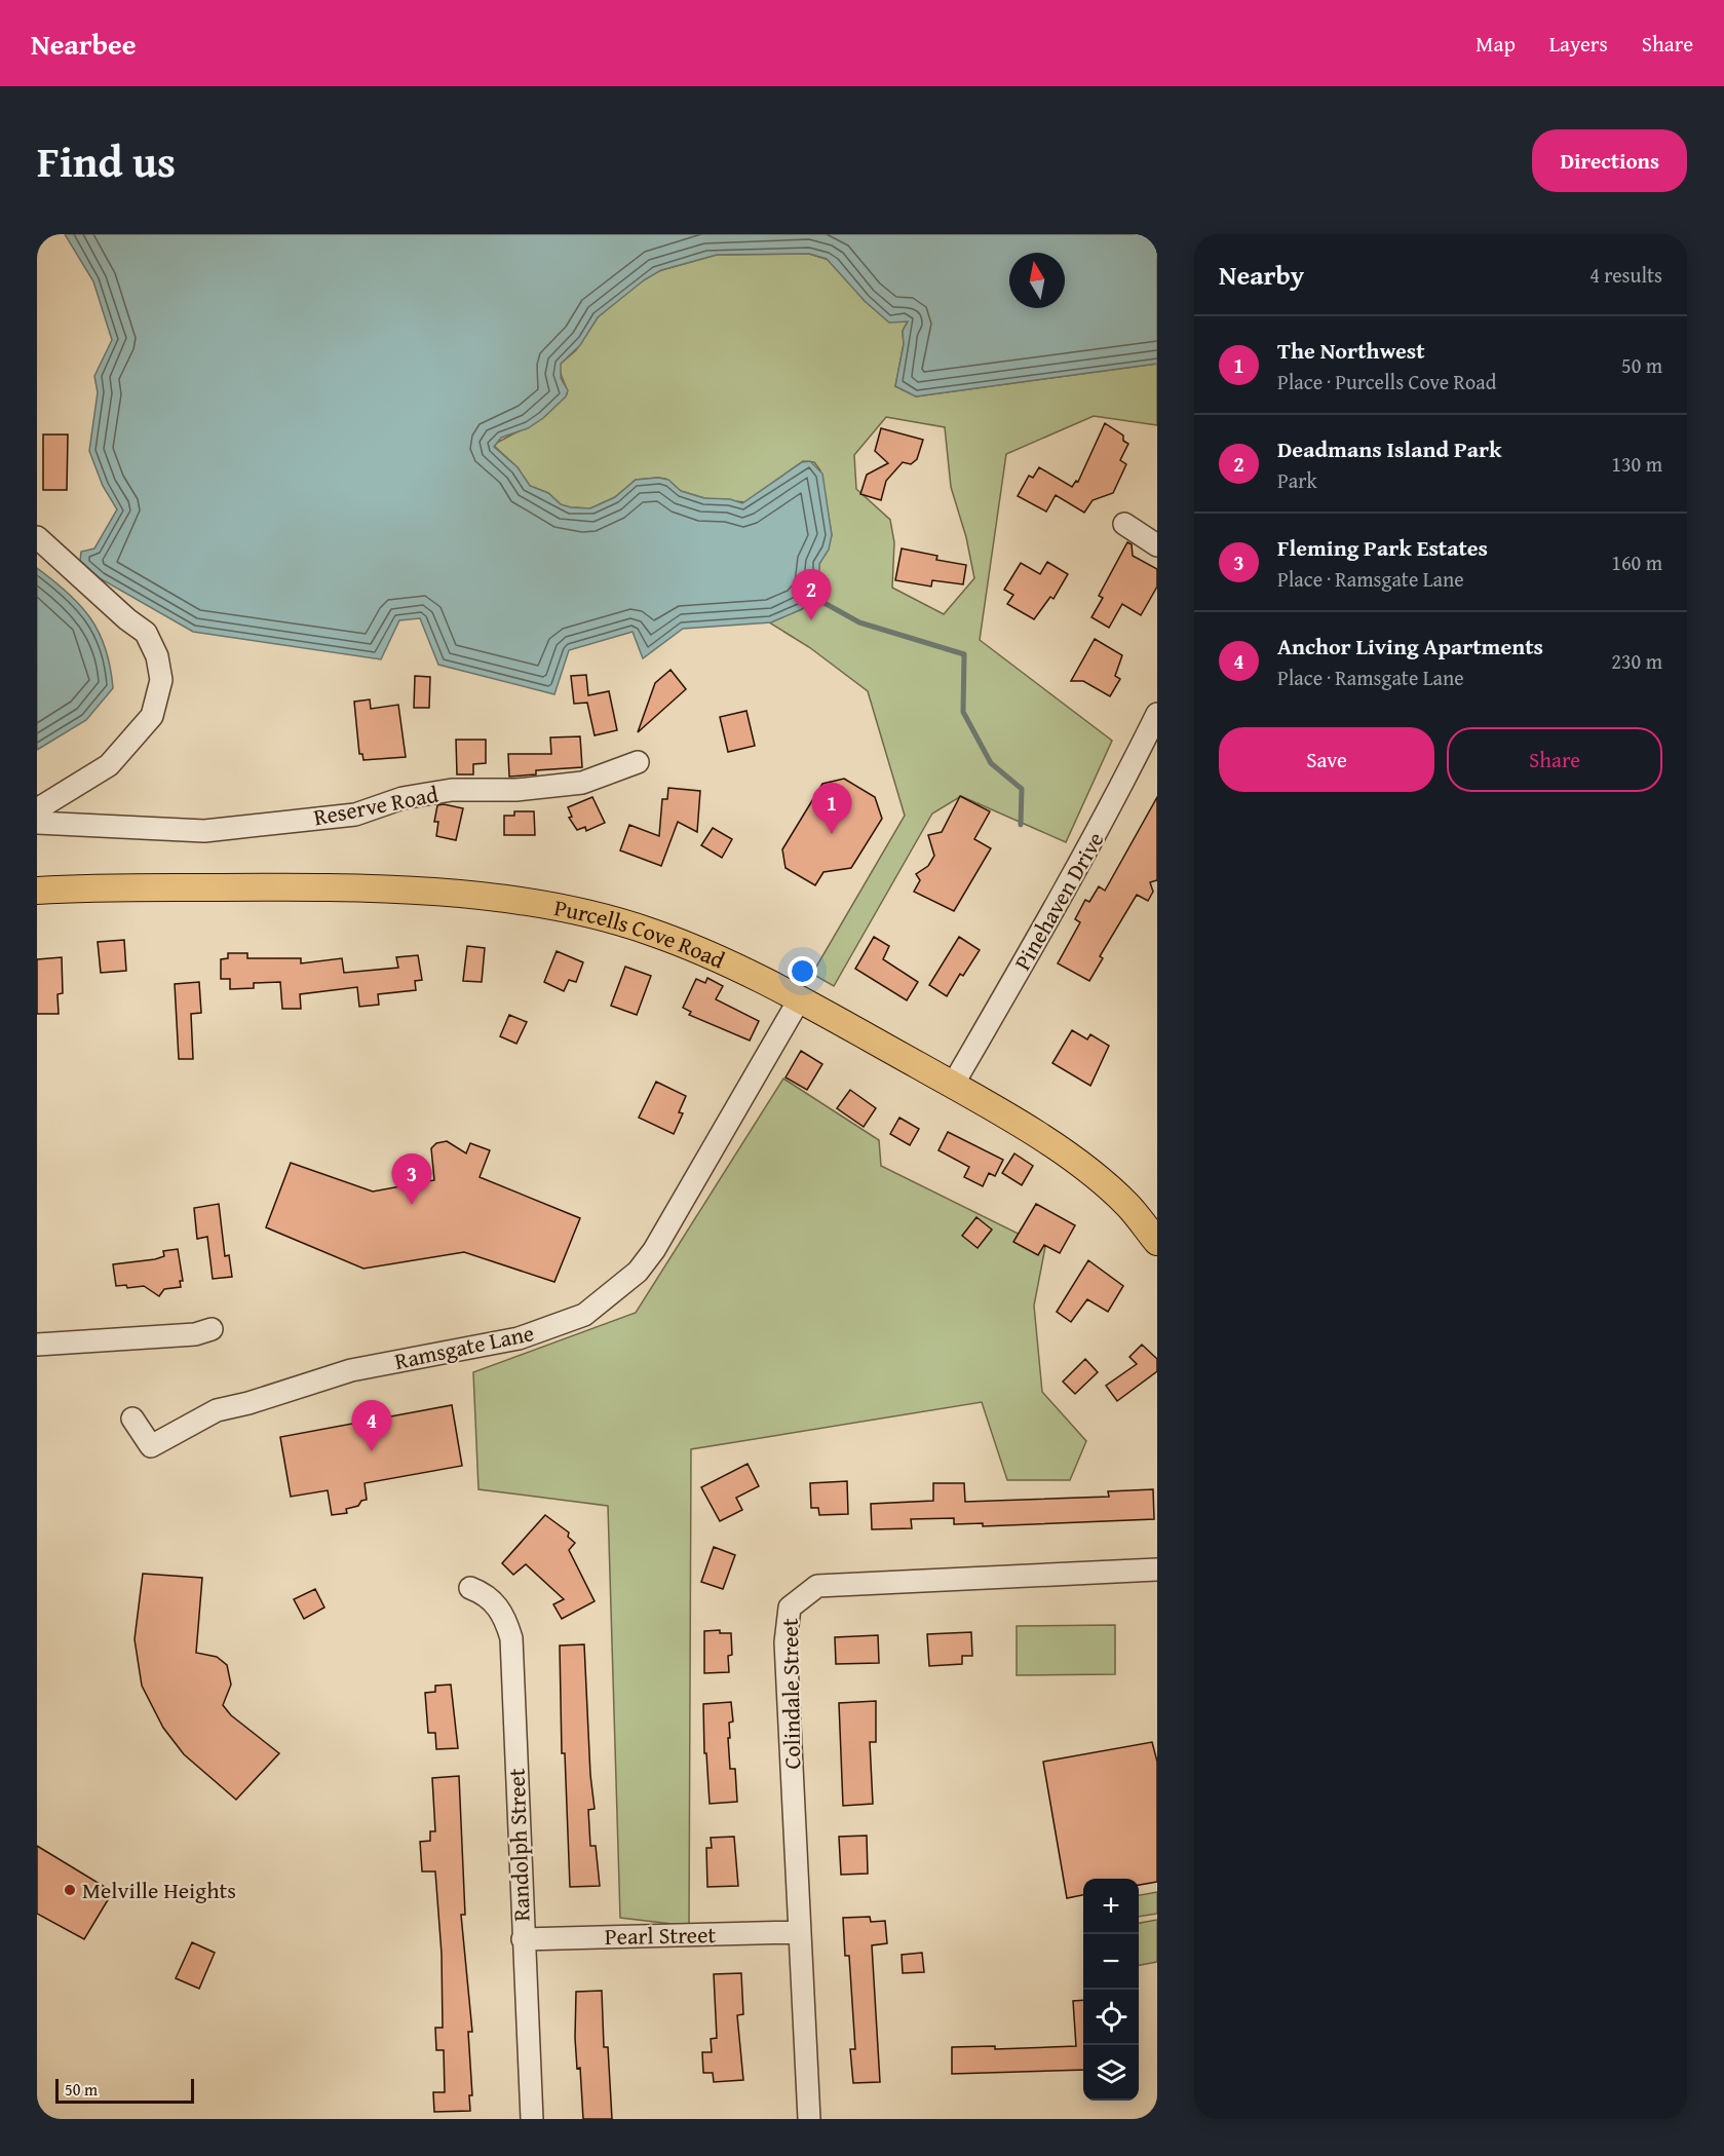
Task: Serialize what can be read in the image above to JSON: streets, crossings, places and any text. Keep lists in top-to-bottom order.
{
  "streets": {
    "main road": ["Purcells Cove Road"],
    "street": [
      "Reserve Road",
      "Pinehaven Drive",
      "Ramsgate Lane",
      "Colindale Street",
      "Randolph Street",
      "Pearl Street"
    ]
  },
  "crossings": [
    ["Pinehaven Drive", "Purcells Cove Road"],
    ["Purcells Cove Road", "Ramsgate Lane"],
    ["Colindale Street", "Pearl Street"],
    ["Randolph Street", "Pearl Street"]
  ],
  "places": ["Melville Heights"],
  "scale_bar": "50 m",
  "north": "top",
  "page": {
    "header": "Nearbee",
    "nav": ["Map", "Layers", "Share"],
    "title": "Find us",
    "buttons": [
      "Directions",
      ["Save", "Share"]
    ],
    "heading": ["Nearby", "4 results"],
    "list": [
      {
        "mark": "1",
        "name": "The Northwest",
        "note": "Place · Purcells Cove Road",
        "value": "50 m"
      },
      {
        "mark": "2",
        "name": "Deadmans Island Park",
        "note": "Park",
        "value": "130 m"
      },
      {
        "mark": "3",
        "name": "Fleming Park Estates",
        "note": "Place · Ramsgate Lane",
        "value": "160 m"
      },
      {
        "mark": "4",
        "name": "Anchor Living Apartments",
        "note": "Place · Ramsgate Lane",
        "value": "230 m"
      }
    ],
    "pins": [
      "2",
      "1",
      "3",
      "4"
    ],
    "map_buttons": ["+", "−"],
    "scale": "50 m"
  }
}
